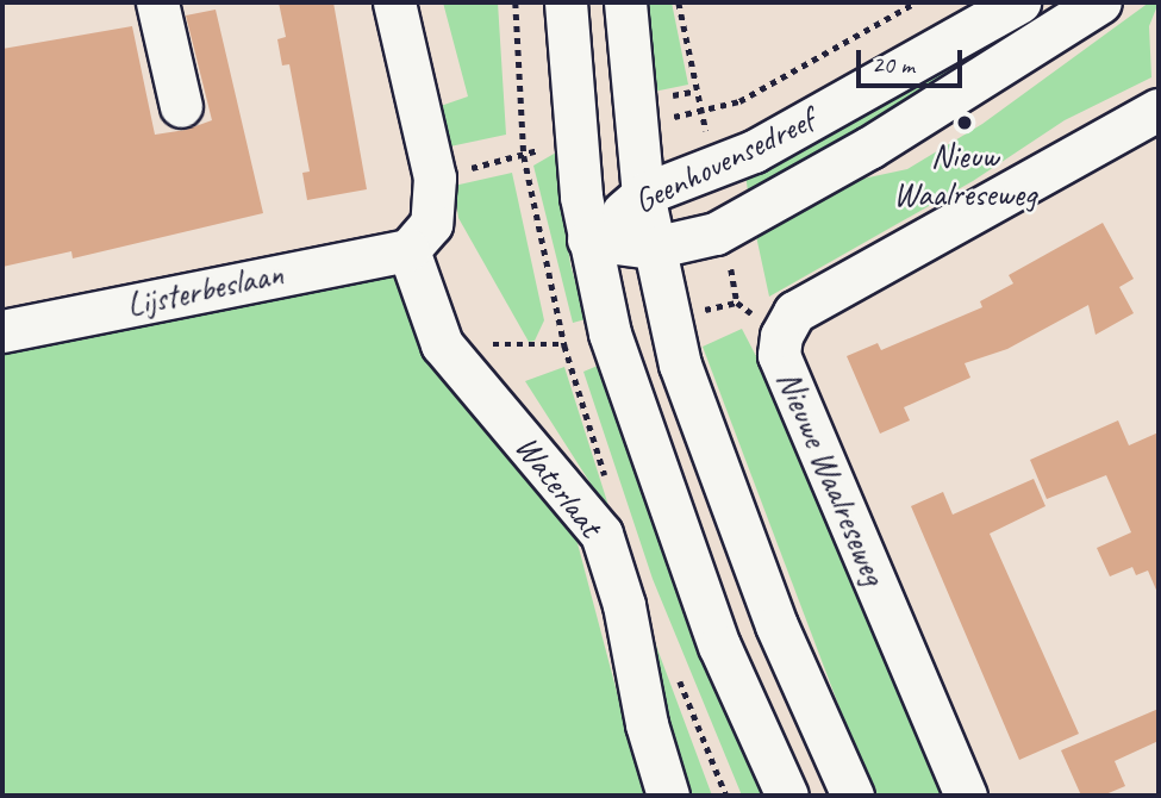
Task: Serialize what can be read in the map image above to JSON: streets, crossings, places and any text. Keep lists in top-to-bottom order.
{
  "streets": {
    "street": [
      "Geenhovensedreef",
      "Lijsterbeslaan",
      "Nieuwe Waalreseweg",
      "Waterlaat"
    ]
  },
  "crossings": [
    ["Lijsterbeslaan", "Waterlaat"]
  ],
  "places": ["Nieuw Waalreseweg"],
  "scale_bar": "20 m"
}
